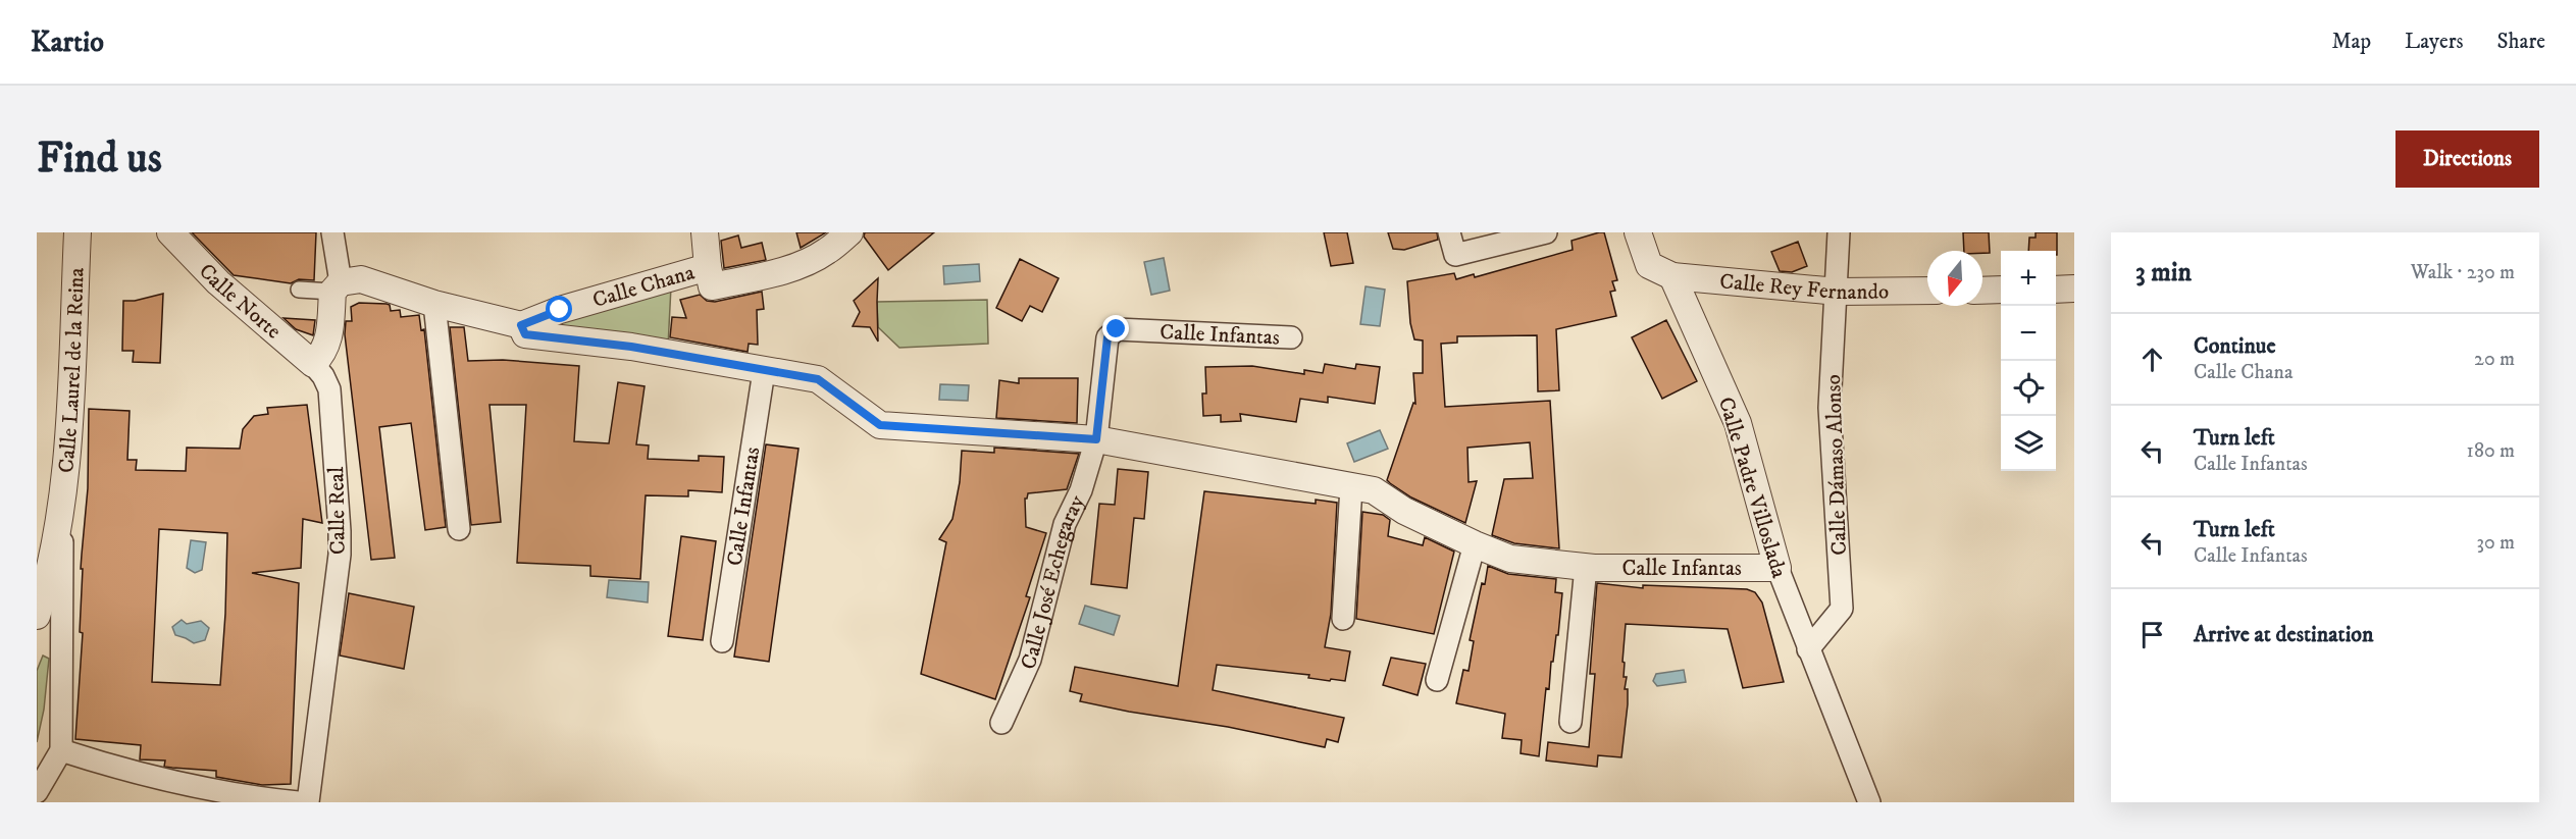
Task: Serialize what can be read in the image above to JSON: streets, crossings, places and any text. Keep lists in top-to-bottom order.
{
  "streets": {
    "street": [
      "Calle Rey Fernando",
      "Calle Chana",
      "Calle Norte",
      "Calle Infantas",
      "Calle Laurel de la Reina",
      "Calle Dámaso Alonso",
      "Calle Padre Villoslada",
      "Calle Real",
      "Calle José Echegaray"
    ]
  },
  "crossings": [
    ["Calle Rey Fernando", "Calle Dámaso Alonso"],
    ["Calle Rey Fernando", "Calle Padre Villoslada"],
    ["Calle Chana", "Calle Infantas"],
    ["Calle Norte", "Calle Real"],
    ["Calle Infantas", "Calle Padre Villoslada"],
    ["Calle Infantas", "Calle José Echegaray"],
    ["Calle Dámaso Alonso", "Calle Padre Villoslada"]
  ],
  "north": "bottom",
  "page": {
    "header": "Kartio",
    "nav": ["Map", "Layers", "Share"],
    "buttons": "Directions",
    "title": "Find us",
    "heading": ["3 min", "Walk · 230 m"],
    "map_buttons": ["+", "−"],
    "list": [
      ["Continue", "Calle Chana", "20 m"],
      ["Turn left", "Calle Infantas", "180 m"],
      ["Turn left", "Calle Infantas", "30 m"],
      "Arrive at destination"
    ]
  }
}
